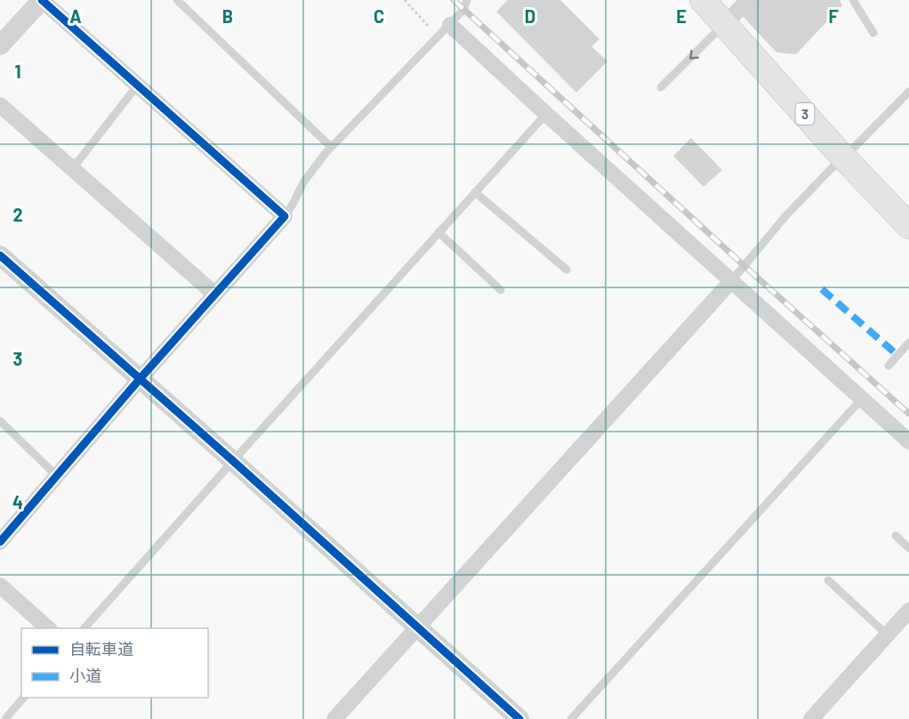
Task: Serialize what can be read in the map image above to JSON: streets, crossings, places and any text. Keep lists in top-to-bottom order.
{
  "streets": {
    "main road": ["3"]
  },
  "legend": ["自転車道", "小道"],
  "grid": {
    "columns": [
      "A",
      "B",
      "C",
      "D",
      "E",
      "F"
    ],
    "rows": [
      "1",
      "2",
      "3",
      "4"
    ]
  }
}
